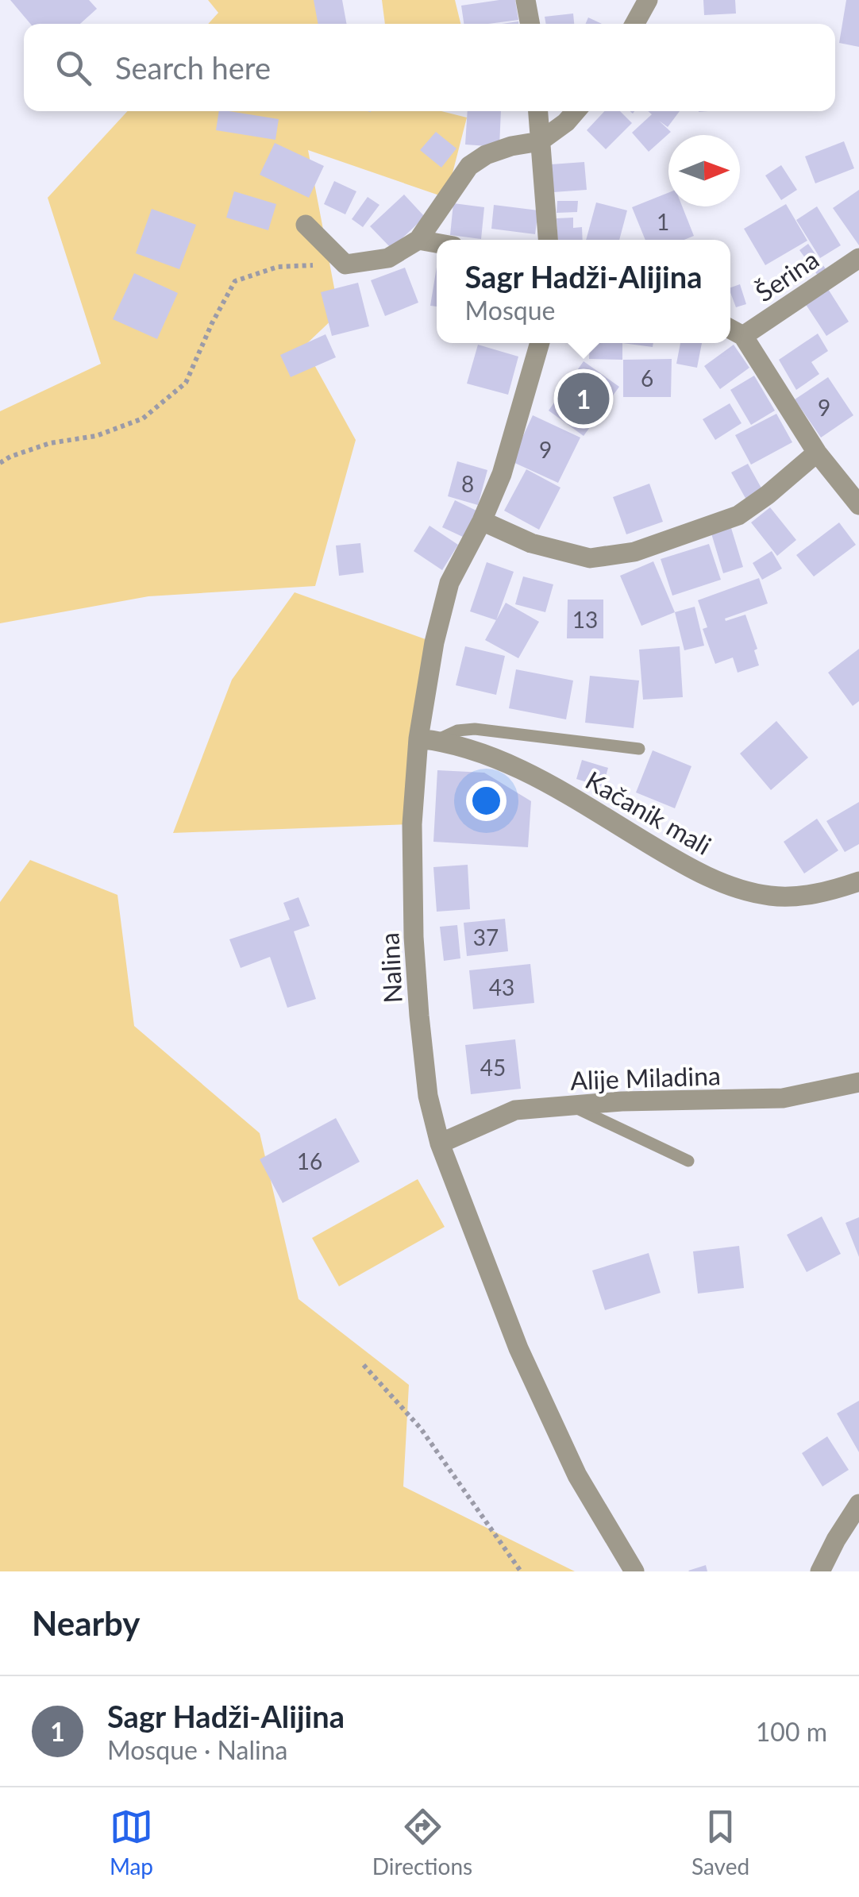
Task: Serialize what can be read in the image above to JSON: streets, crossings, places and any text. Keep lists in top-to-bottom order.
{
  "streets": {
    "street": [
      "Šerina",
      "Kačanik mali",
      "Nalina",
      "Alije Miladina"
    ]
  },
  "crossings": [
    ["Kačanik mali", "Nalina"],
    ["Nalina", "Alije Miladina"]
  ],
  "house_numbers": [
    "1",
    "6",
    "9",
    "9",
    "8",
    "13",
    "37",
    "43",
    "45",
    "16"
  ],
  "north": "right",
  "page": {
    "search": "Search here",
    "popup": ["Sagr Hadži-Alijina", "Mosque"],
    "pins": "1",
    "heading": "Nearby",
    "list": [
      {
        "mark": "1",
        "name": "Sagr Hadži-Alijina",
        "note": "Mosque · Nalina",
        "value": "100 m"
      }
    ],
    "nav": ["Map", "Directions", "Saved"]
  }
}
